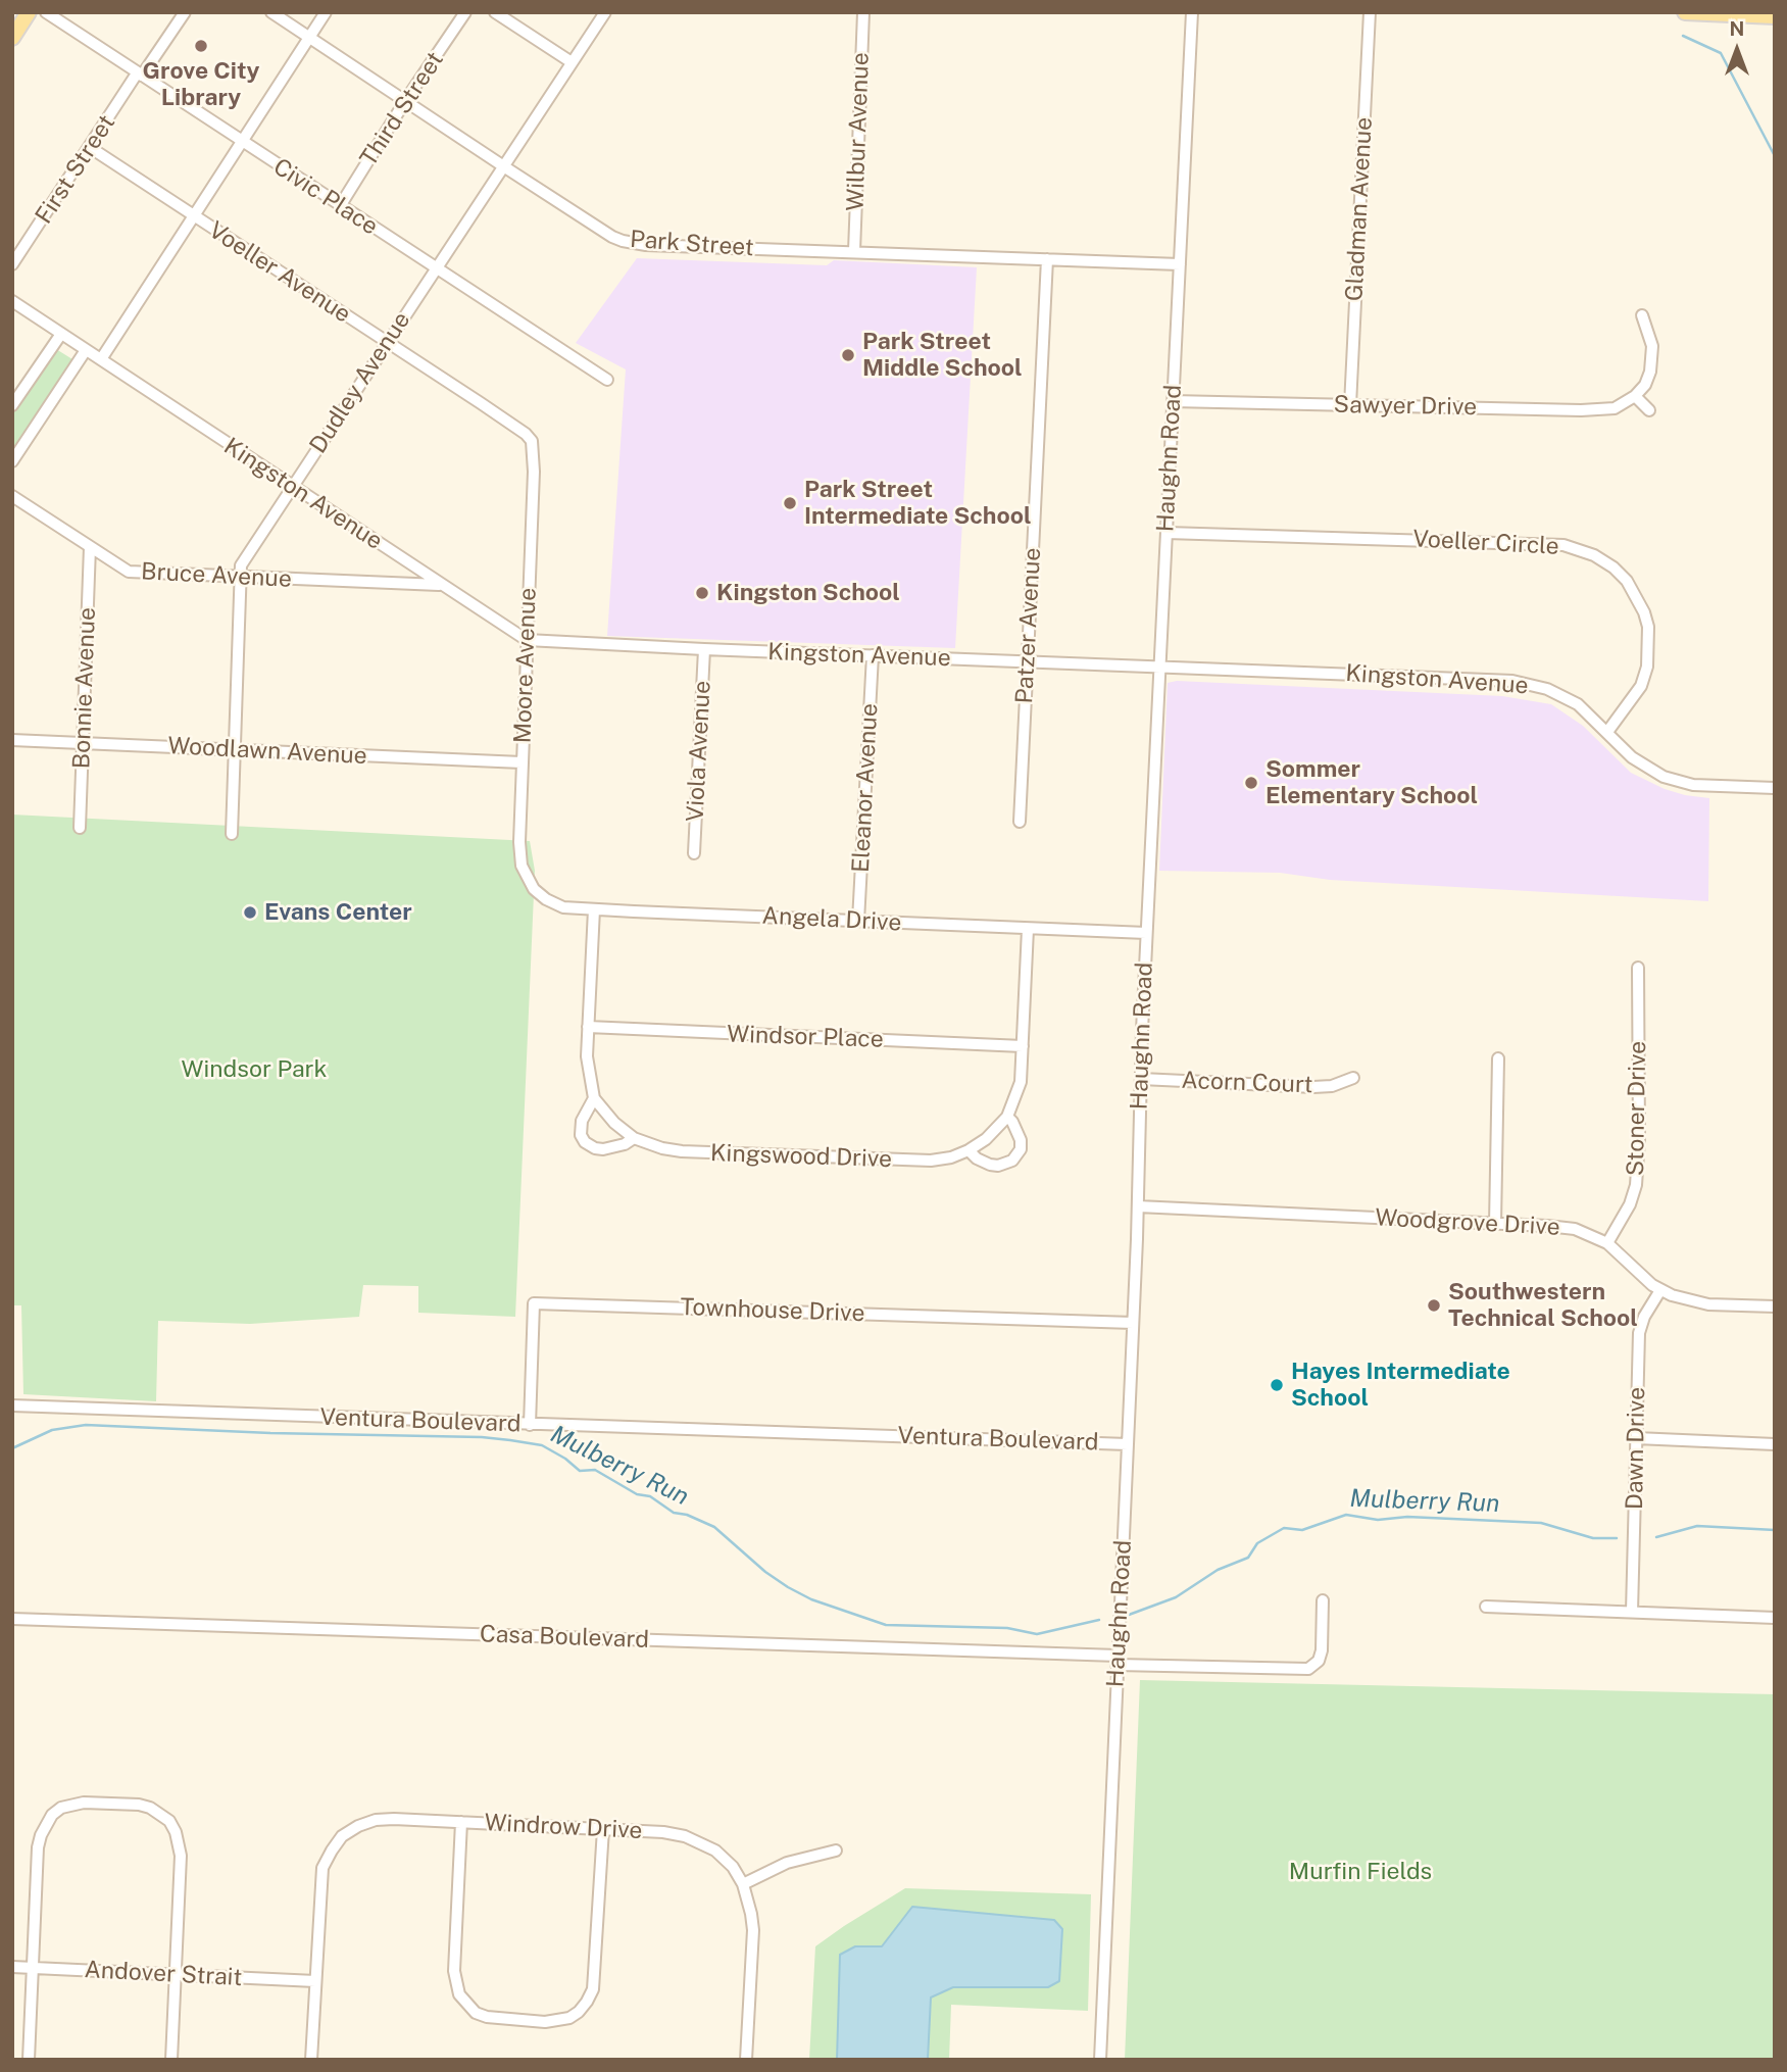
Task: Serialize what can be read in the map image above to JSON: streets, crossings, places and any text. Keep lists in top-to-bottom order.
{
  "streets": {
    "street": [
      "Third Street",
      "Wilbur Avenue",
      "First Street",
      "Civic Place",
      "Gladman Avenue",
      "Park Street",
      "Voeller Avenue",
      "Dudley Avenue",
      "Sawyer Drive",
      "Haughn Road",
      "Kingston Avenue",
      "Voeller Circle",
      "Bruce Avenue",
      "Patzer Avenue",
      "Moore Avenue",
      "Bonnie Avenue",
      "Woodlawn Avenue",
      "Viola Avenue",
      "Eleanor Avenue",
      "Angela Drive",
      "Windsor Place",
      "Acorn Court",
      "Stoner Drive",
      "Kingswood Drive",
      "Woodgrove Drive",
      "Townhouse Drive",
      "Ventura Boulevard",
      "Dawn Drive",
      "Casa Boulevard",
      "Windrow Drive",
      "Andover Strait"
    ]
  },
  "crossings": [
    ["Third Street", "Civic Place"],
    ["Third Street", "Park Street"],
    ["Wilbur Avenue", "Park Street"],
    ["First Street", "Civic Place"],
    ["First Street", "Voeller Avenue"],
    ["Civic Place", "Dudley Avenue"],
    ["Gladman Avenue", "Sawyer Drive"],
    ["Park Street", "Dudley Avenue"],
    ["Park Street", "Haughn Road"],
    ["Park Street", "Patzer Avenue"],
    ["Voeller Avenue", "Dudley Avenue"],
    ["Voeller Avenue", "Moore Avenue"],
    ["Dudley Avenue", "Kingston Avenue"],
    ["Dudley Avenue", "Bruce Avenue"],
    ["Dudley Avenue", "Woodlawn Avenue"],
    ["Sawyer Drive", "Haughn Road"],
    ["Haughn Road", "Kingston Avenue"],
    ["Haughn Road", "Voeller Circle"],
    ["Haughn Road", "Angela Drive"],
    ["Haughn Road", "Acorn Court"],
    ["Haughn Road", "Woodgrove Drive"],
    ["Haughn Road", "Townhouse Drive"],
    ["Haughn Road", "Ventura Boulevard"],
    ["Haughn Road", "Casa Boulevard"],
    ["Kingston Avenue", "Voeller Circle"],
    ["Kingston Avenue", "Bruce Avenue"],
    ["Kingston Avenue", "Patzer Avenue"],
    ["Kingston Avenue", "Moore Avenue"],
    ["Kingston Avenue", "Viola Avenue"],
    ["Kingston Avenue", "Eleanor Avenue"],
    ["Bruce Avenue", "Bonnie Avenue"],
    ["Moore Avenue", "Woodlawn Avenue"],
    ["Moore Avenue", "Angela Drive"],
    ["Bonnie Avenue", "Woodlawn Avenue"],
    ["Eleanor Avenue", "Angela Drive"],
    ["Angela Drive", "Kingswood Drive"],
    ["Windsor Place", "Kingswood Drive"],
    ["Stoner Drive", "Woodgrove Drive"],
    ["Woodgrove Drive", "Dawn Drive"],
    ["Townhouse Drive", "Ventura Boulevard"],
    ["Windrow Drive", "Andover Strait"]
  ],
  "water": ["Mulberry Run"],
  "parks": ["Windsor Park", "Murfin Fields"],
  "places": [
    "Grove City Library",
    "Park Street Middle School",
    "Park Street Intermediate School",
    "Kingston School",
    "Sommer Elementary School",
    "Evans Center",
    "Southwestern Technical School",
    "Hayes Intermediate School"
  ],
  "north": "top"
}
